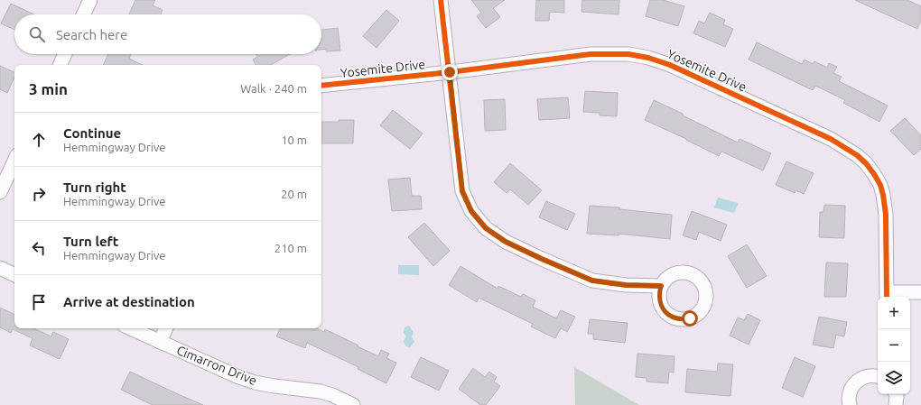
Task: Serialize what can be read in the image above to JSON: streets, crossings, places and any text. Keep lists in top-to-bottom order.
{
  "streets": {
    "street": ["Yosemite Drive", "Cimarron Drive"]
  },
  "page": {
    "search": "Search here",
    "heading": ["3 min", "Walk · 240 m"],
    "list": [
      ["Continue", "Hemmingway Drive", "10 m"],
      ["Turn right", "Hemmingway Drive", "20 m"],
      ["Turn left", "Hemmingway Drive", "210 m"],
      "Arrive at destination"
    ],
    "map_buttons": ["+", "−"]
  }
}
